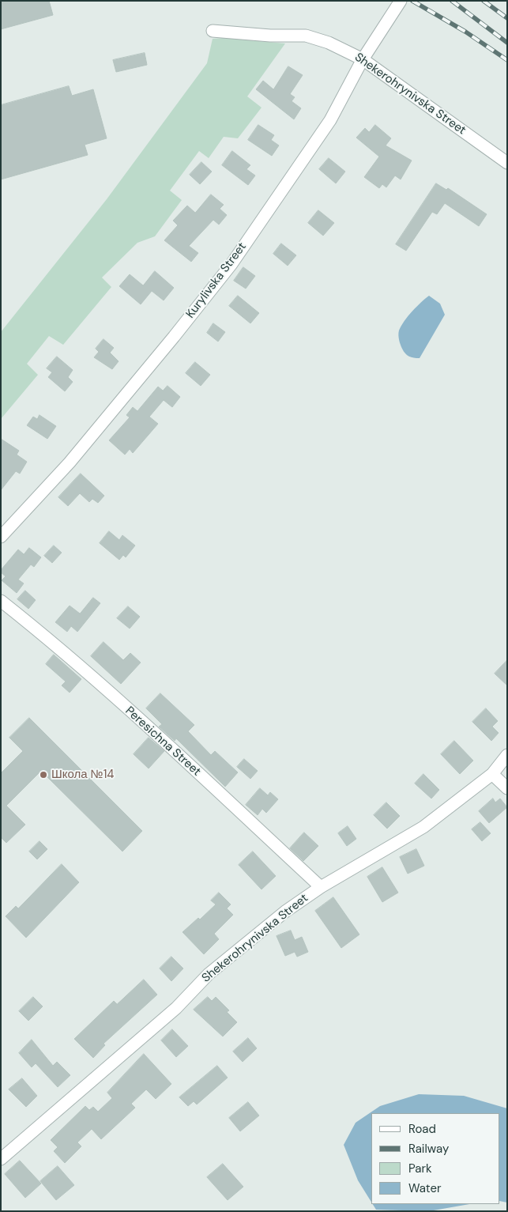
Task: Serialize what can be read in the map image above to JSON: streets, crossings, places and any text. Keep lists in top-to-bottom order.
{
  "streets": {
    "street": ["Shekerohrynivska Street", "Kurylivska Street", "Peresichna Street"]
  },
  "crossings": [
    ["Shekerohrynivska Street", "Kurylivska Street"],
    ["Shekerohrynivska Street", "Peresichna Street"]
  ],
  "places": ["Школа №14"],
  "legend": [
    "Road",
    "Railway",
    "Park",
    "Water"
  ]
}
